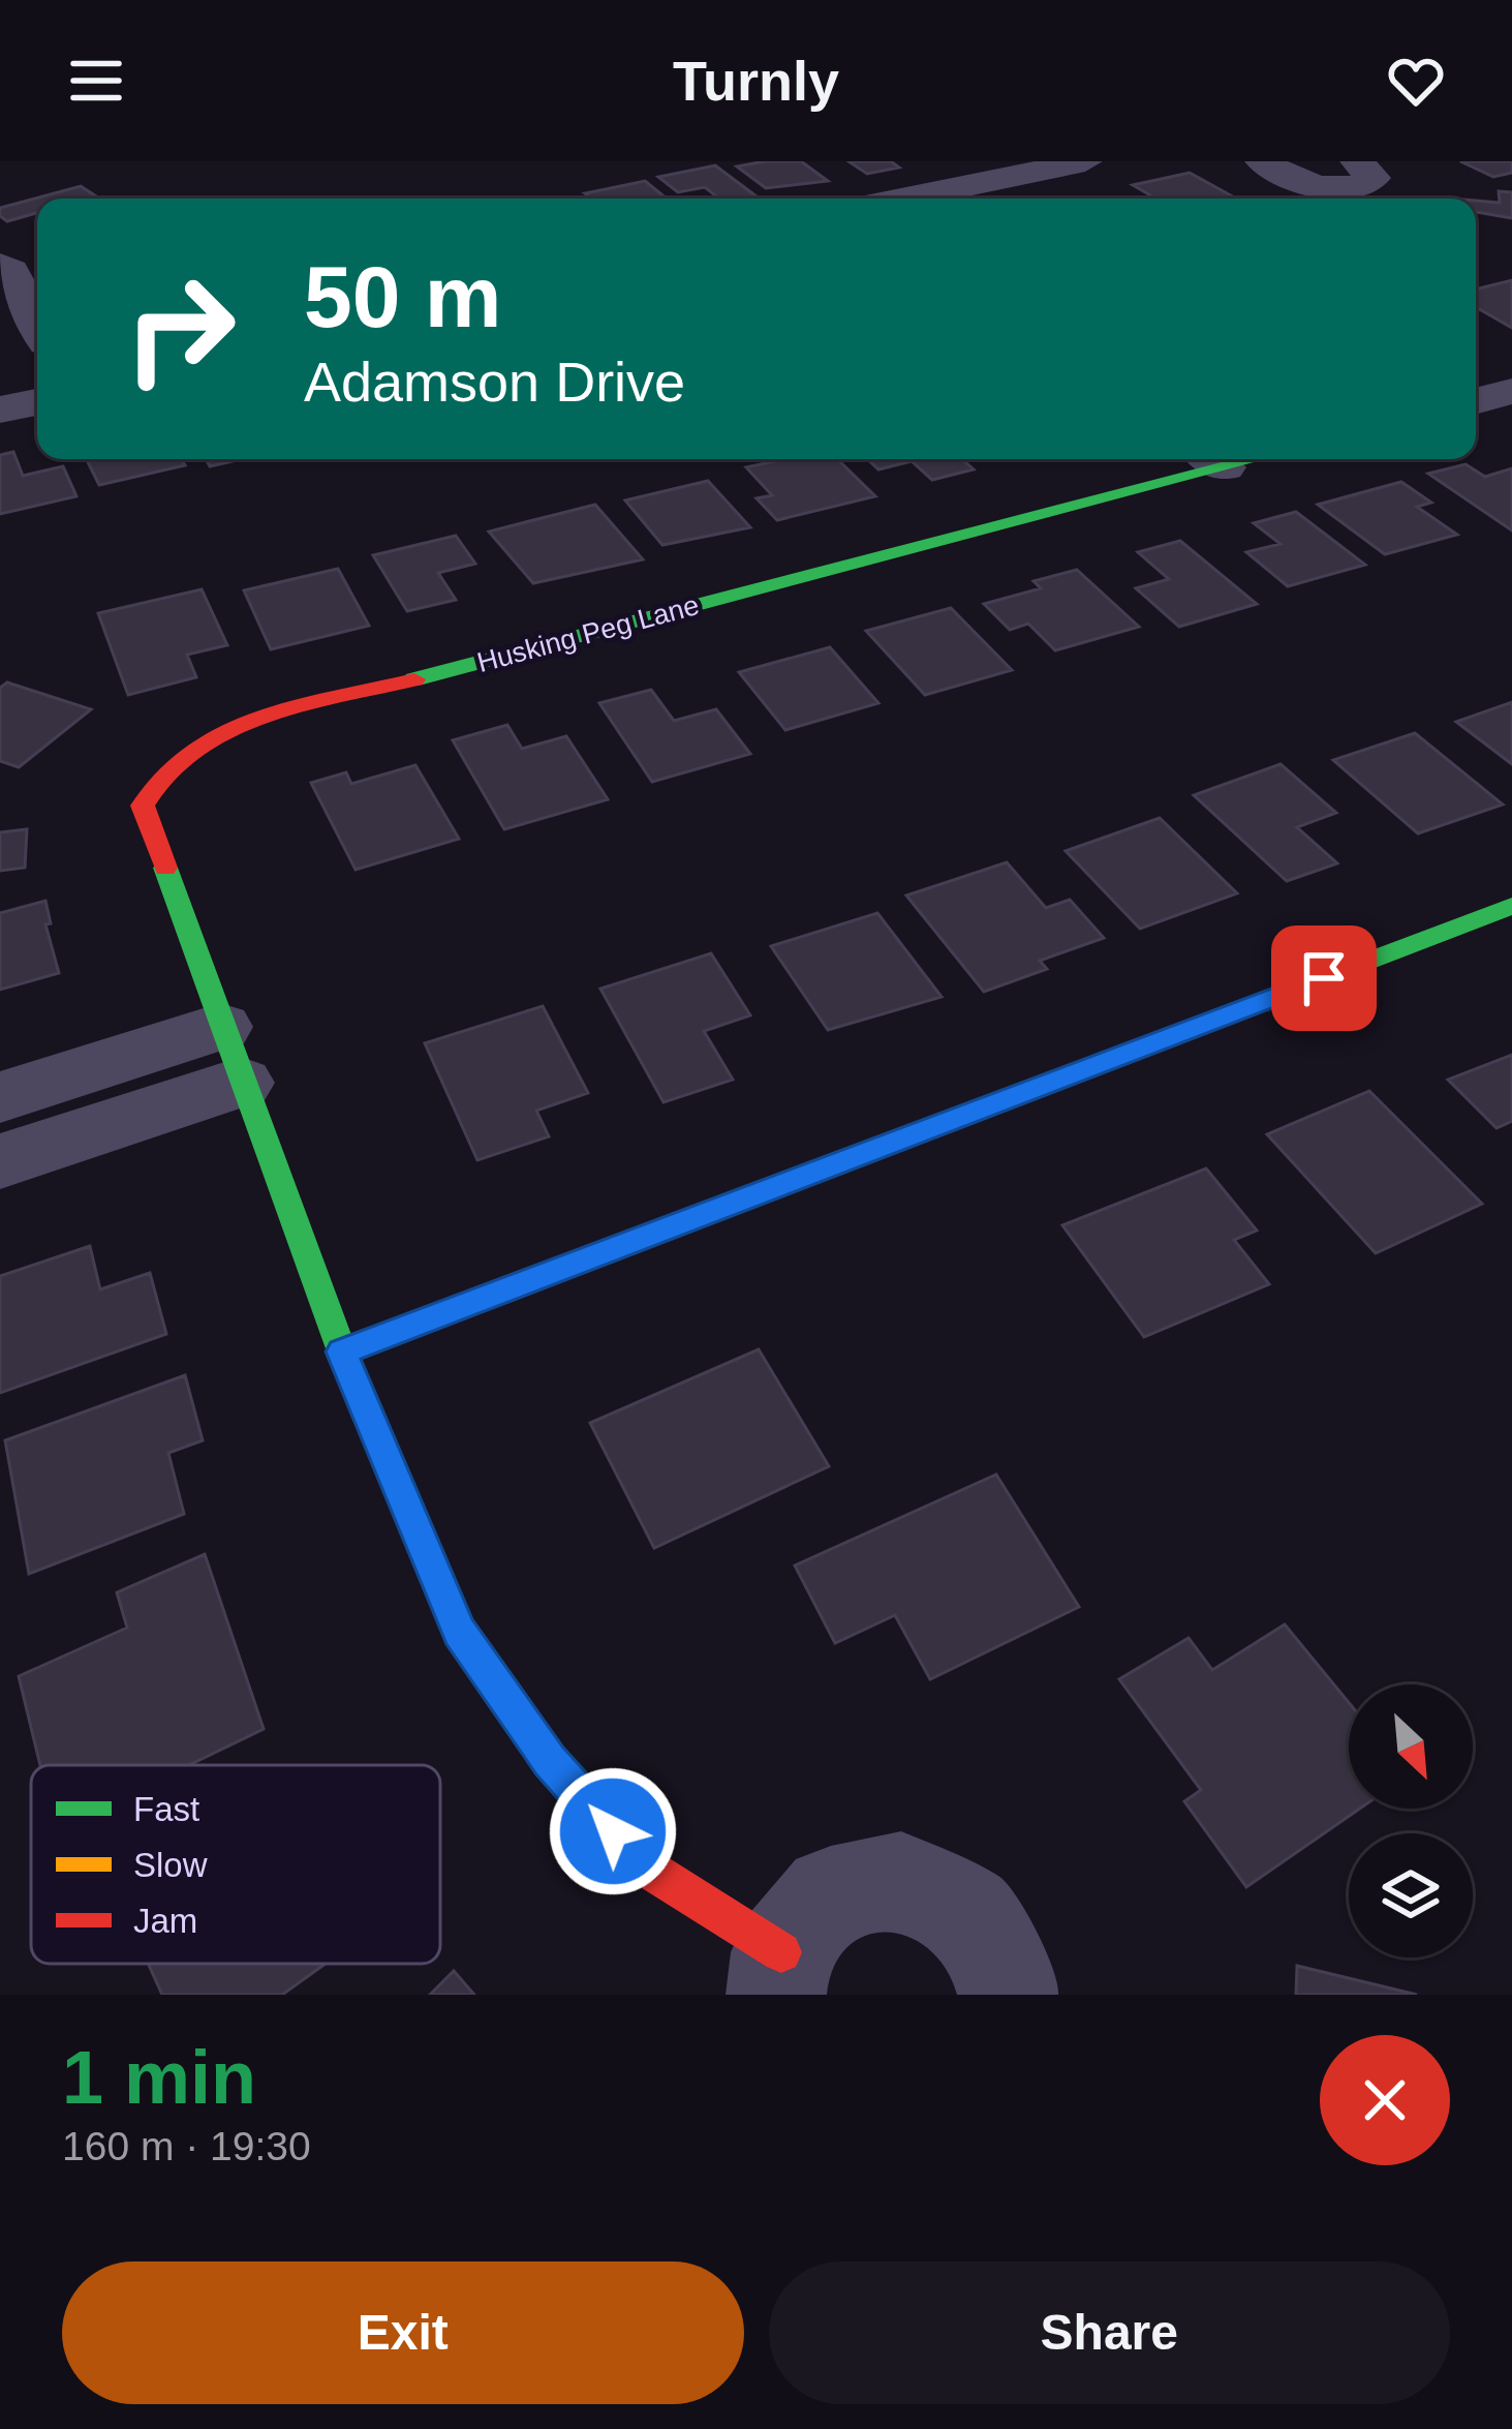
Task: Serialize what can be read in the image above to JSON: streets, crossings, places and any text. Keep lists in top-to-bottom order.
{
  "streets": {
    "street": ["Husking Peg Lane"]
  },
  "legend": ["Fast", "Slow", "Jam"],
  "north": "bottom right",
  "page": {
    "header": "Turnly",
    "turn": ["50 m", "Adamson Drive"],
    "heading": ["1 min", "160 m · 19:30"],
    "buttons": ["Exit", "Share"]
  }
}
